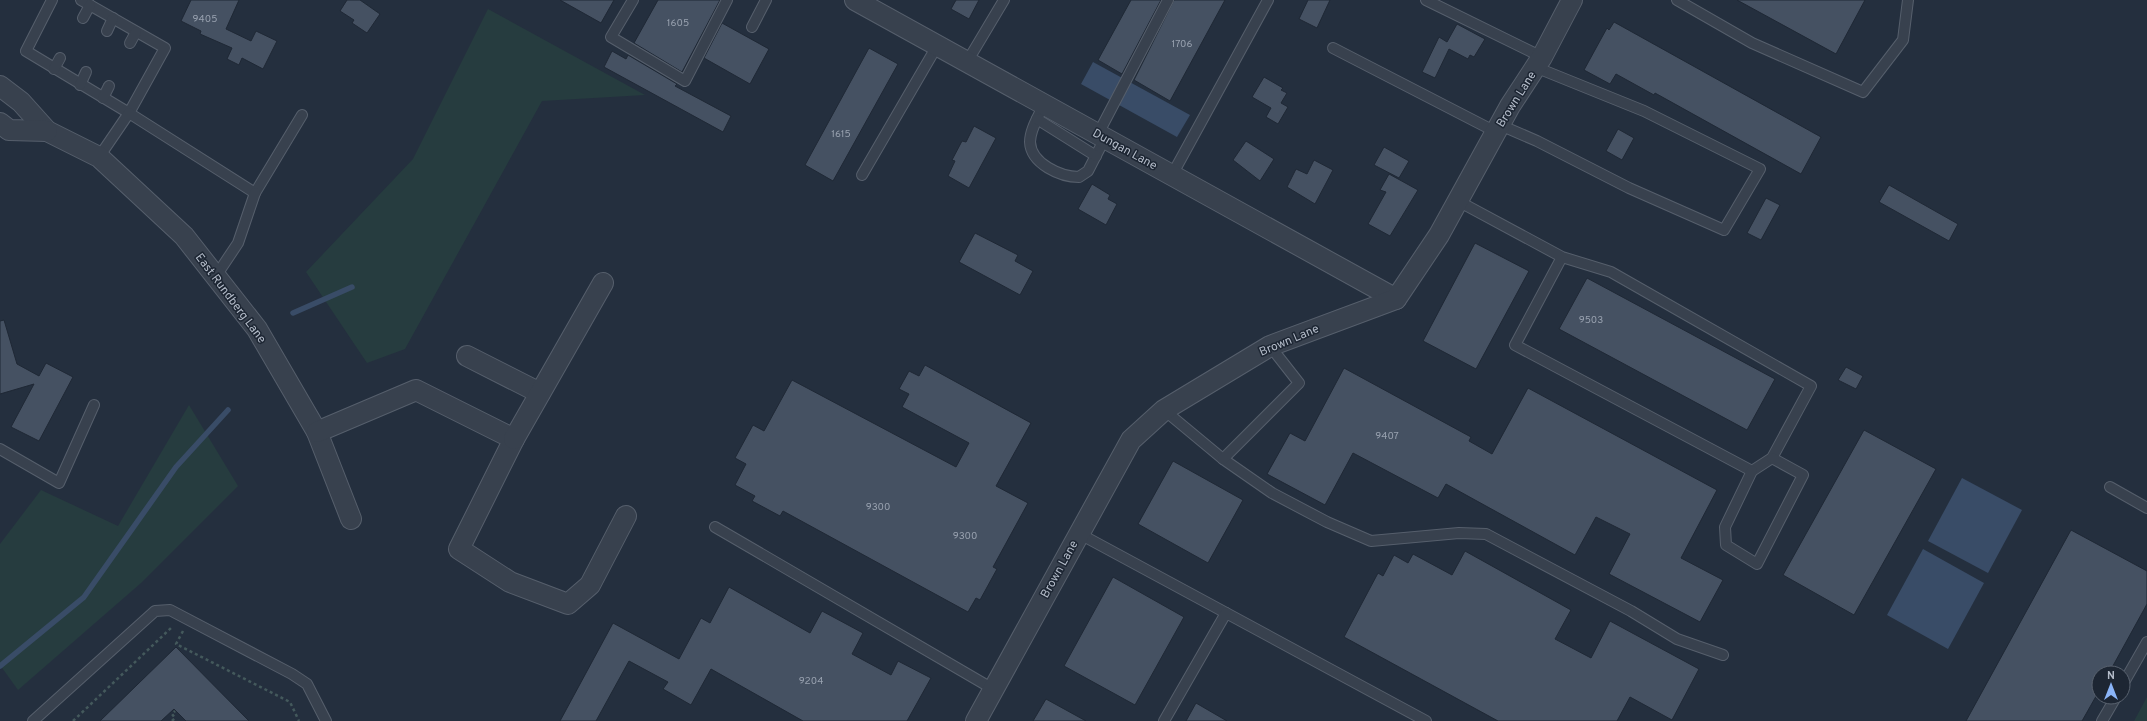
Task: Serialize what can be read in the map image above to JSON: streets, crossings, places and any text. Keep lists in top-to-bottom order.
{
  "streets": {
    "street": ["Brown Lane", "Dungan Lane", "East Rundberg Lane"]
  },
  "crossings": [
    ["Brown Lane", "Dungan Lane"]
  ],
  "house_numbers": [
    "9405",
    "1605",
    "1706",
    "1615",
    "9503",
    "9407",
    "9300",
    "9300",
    "9204"
  ],
  "north": "top"
}
